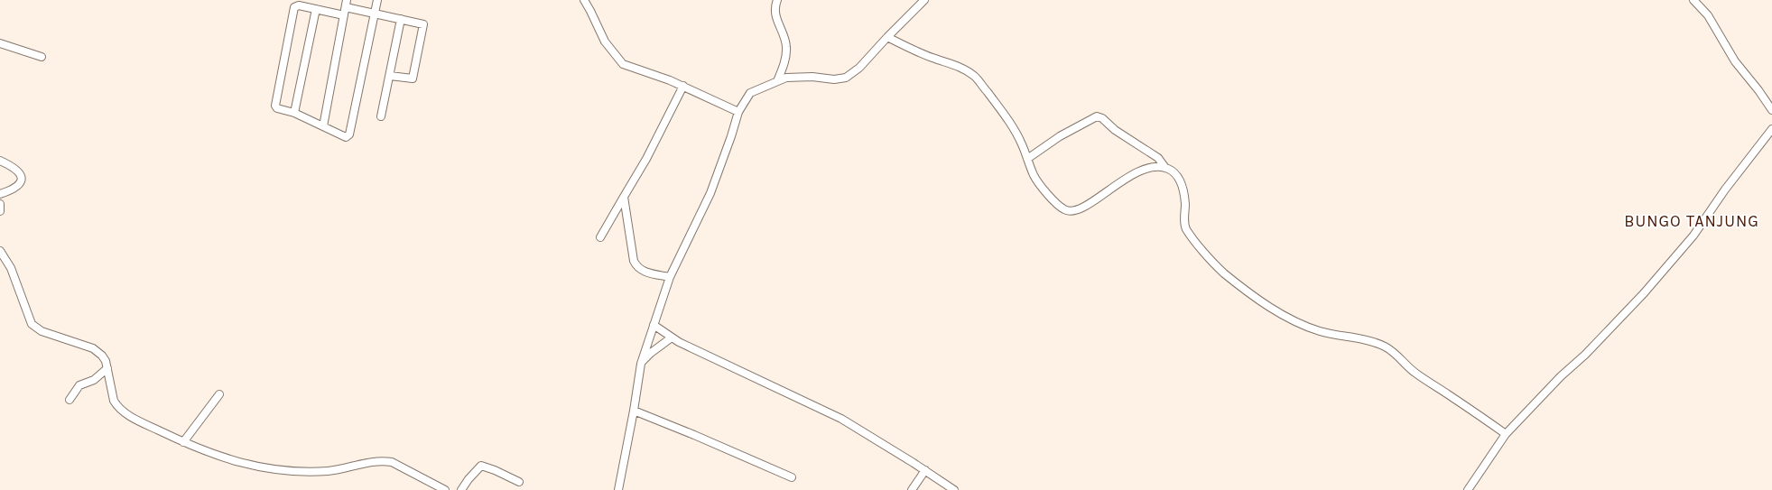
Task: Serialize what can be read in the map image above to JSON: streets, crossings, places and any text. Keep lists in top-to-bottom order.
{
  "districts": ["BUNGO TANJUNG"]
}
